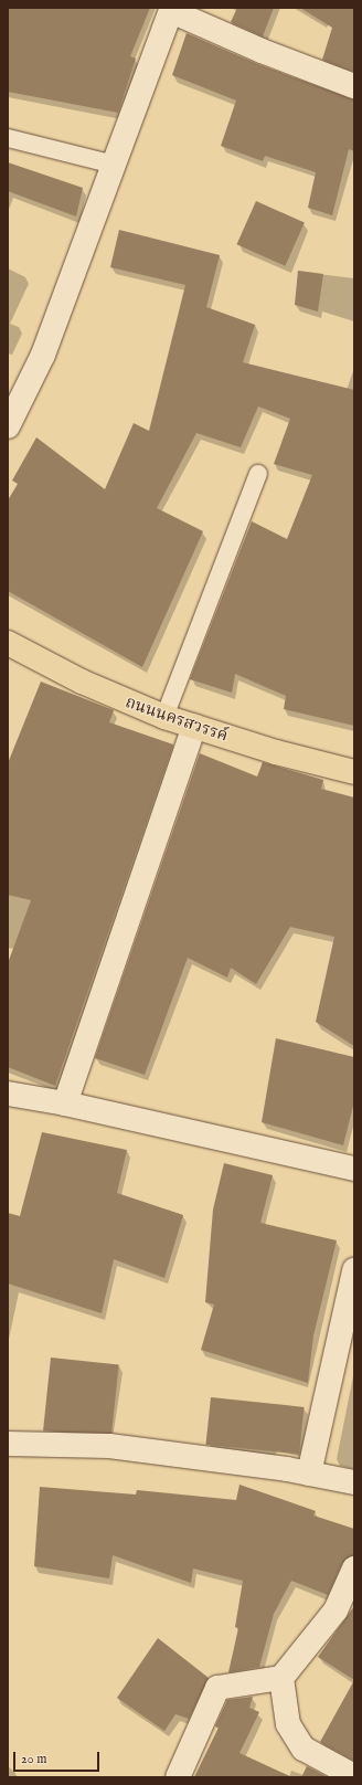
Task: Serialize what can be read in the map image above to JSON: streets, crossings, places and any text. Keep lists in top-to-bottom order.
{
  "streets": {
    "main road": ["ถนนนครสวรรค์"]
  },
  "scale_bar": "20 m"
}
